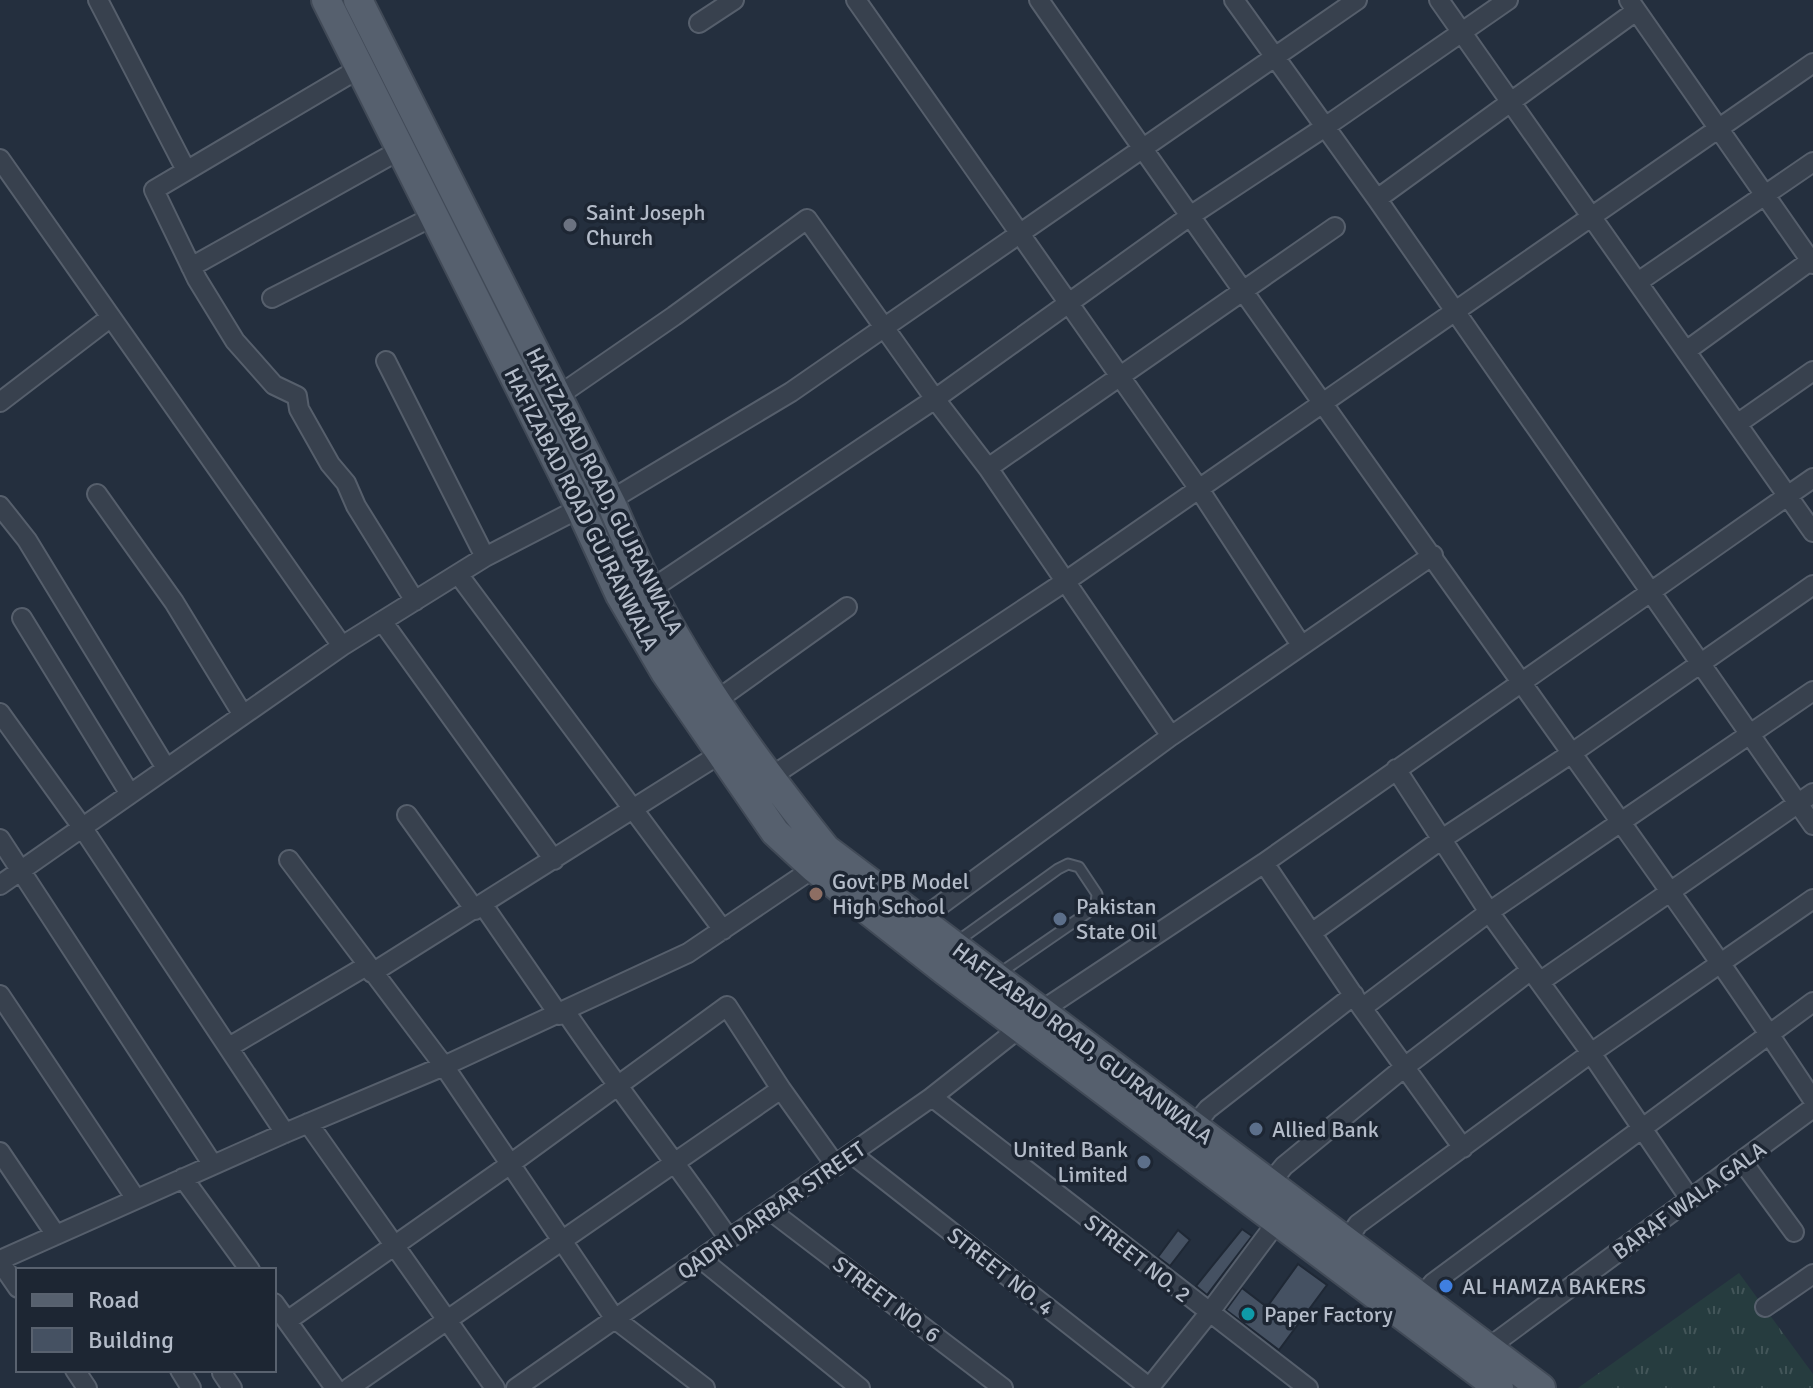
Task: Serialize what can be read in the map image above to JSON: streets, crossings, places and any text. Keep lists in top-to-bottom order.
{
  "streets": {
    "main road": ["HAFIZABAD ROAD, GUJRANWALA", "HAFIZABAD ROAD GUJRANWALA"],
    "street": [
      "BARAF WALA GALA",
      "QADRI DARBAR STREET",
      "STREET NO. 2",
      "STREET NO. 4",
      "STREET NO. 6"
    ]
  },
  "crossings": [
    ["HAFIZABAD ROAD, GUJRANWALA", "HAFIZABAD ROAD GUJRANWALA"],
    ["HAFIZABAD ROAD, GUJRANWALA", "BARAF WALA GALA"],
    ["HAFIZABAD ROAD, GUJRANWALA", "QADRI DARBAR STREET"],
    ["HAFIZABAD ROAD GUJRANWALA", "QADRI DARBAR STREET"],
    ["QADRI DARBAR STREET", "STREET NO. 2"],
    ["QADRI DARBAR STREET", "STREET NO. 4"],
    ["QADRI DARBAR STREET", "STREET NO. 6"]
  ],
  "places": [
    "Saint Joseph Church",
    "Govt PB Model High School",
    "Pakistan State Oil",
    "Allied Bank",
    "United Bank Limited",
    "AL HAMZA BAKERS",
    "Paper Factory"
  ],
  "legend": ["Road", "Building"]
}
